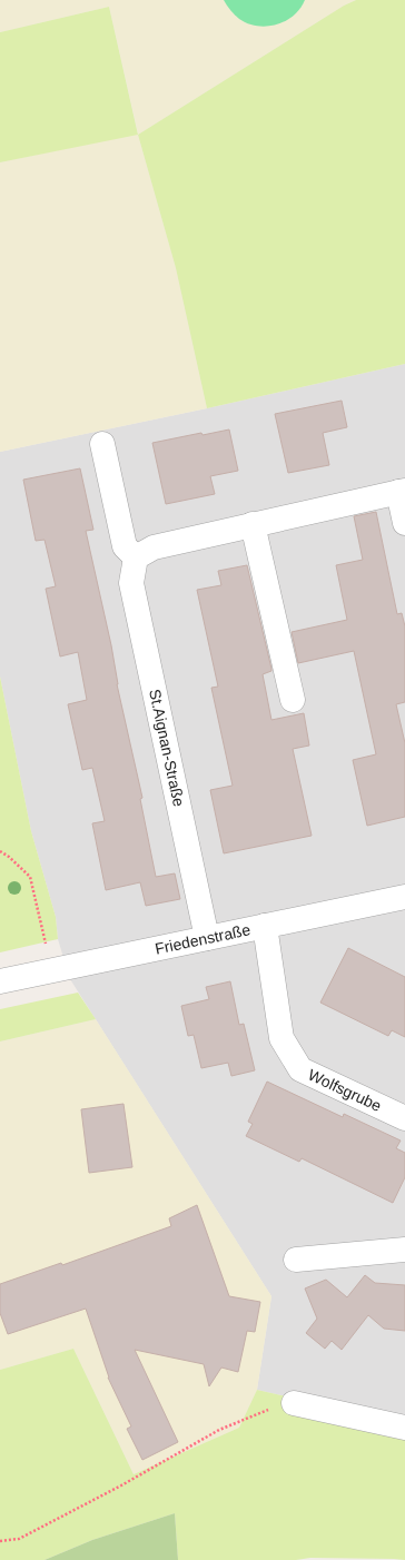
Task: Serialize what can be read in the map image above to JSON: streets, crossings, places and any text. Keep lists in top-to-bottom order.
{
  "streets": {
    "street": ["St.Aignan-Straße", "Friedenstraße", "Wolfsgrube"]
  },
  "crossings": [
    ["St.Aignan-Straße", "Friedenstraße"],
    ["Friedenstraße", "Wolfsgrube"]
  ]
}
